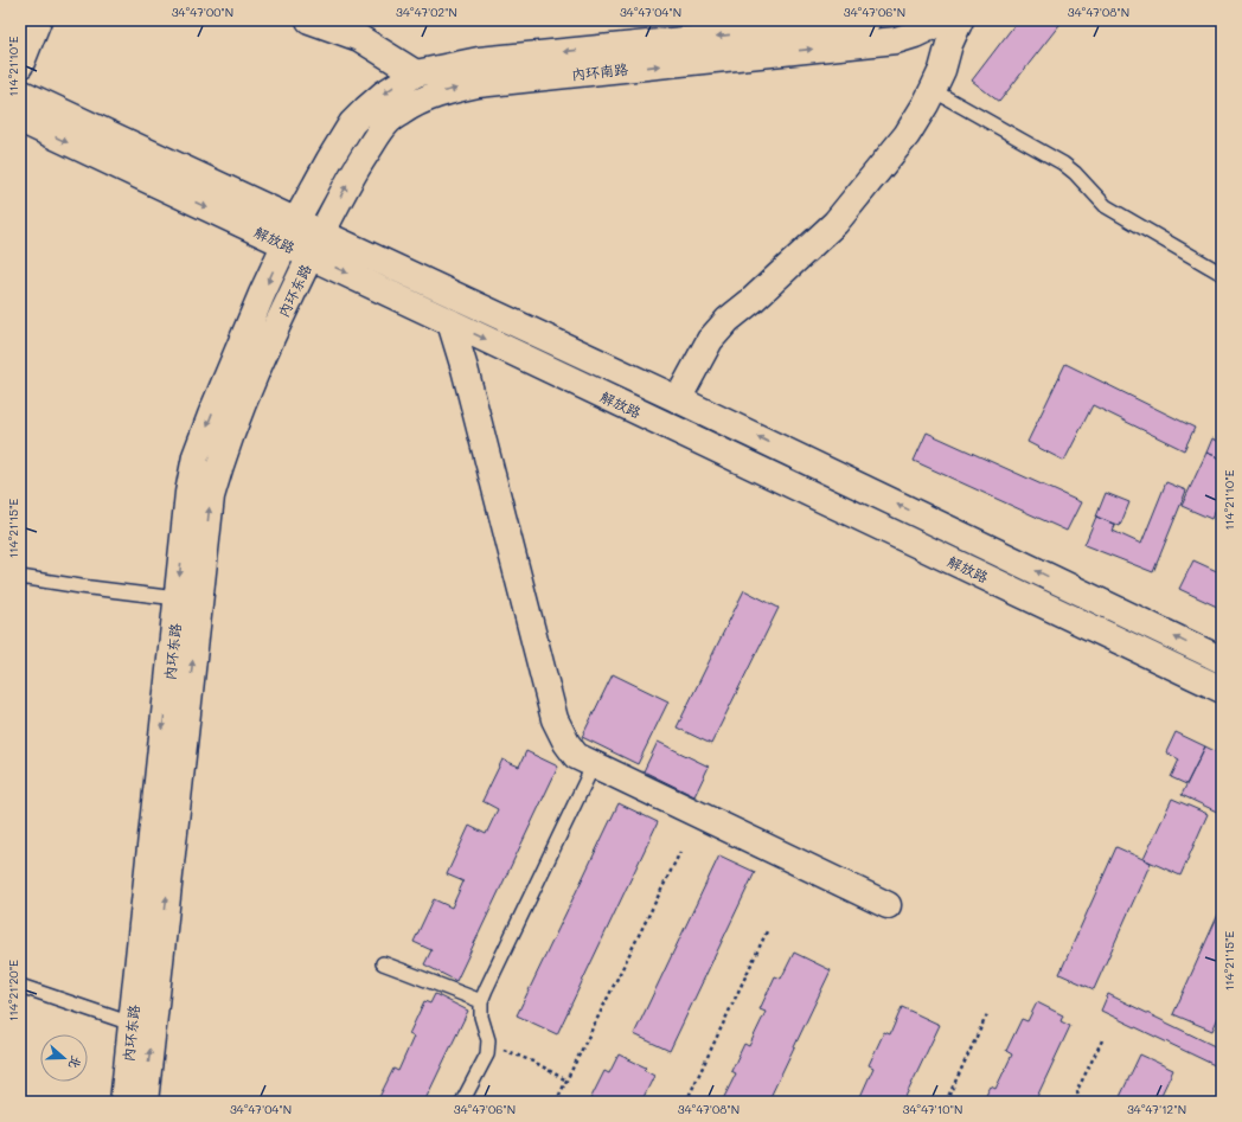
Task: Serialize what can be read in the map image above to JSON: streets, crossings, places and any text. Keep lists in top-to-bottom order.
{
  "streets": {
    "street": ["内环南路", "解放路", "内环东路"]
  },
  "crossings": [
    ["内环南路", "解放路"],
    ["内环南路", "内环东路"],
    ["解放路", "内环东路"]
  ],
  "north": "right",
  "coordinates": [
    "34°47'00\"N",
    "34°47'02\"N",
    "34°47'04\"N",
    "34°47'06\"N",
    "34°47'08\"N",
    "114°21'10\"E",
    "114°21'15\"E",
    "114°21'20\"E",
    "34°47'10\"N",
    "34°47'12\"N"
  ]
}
